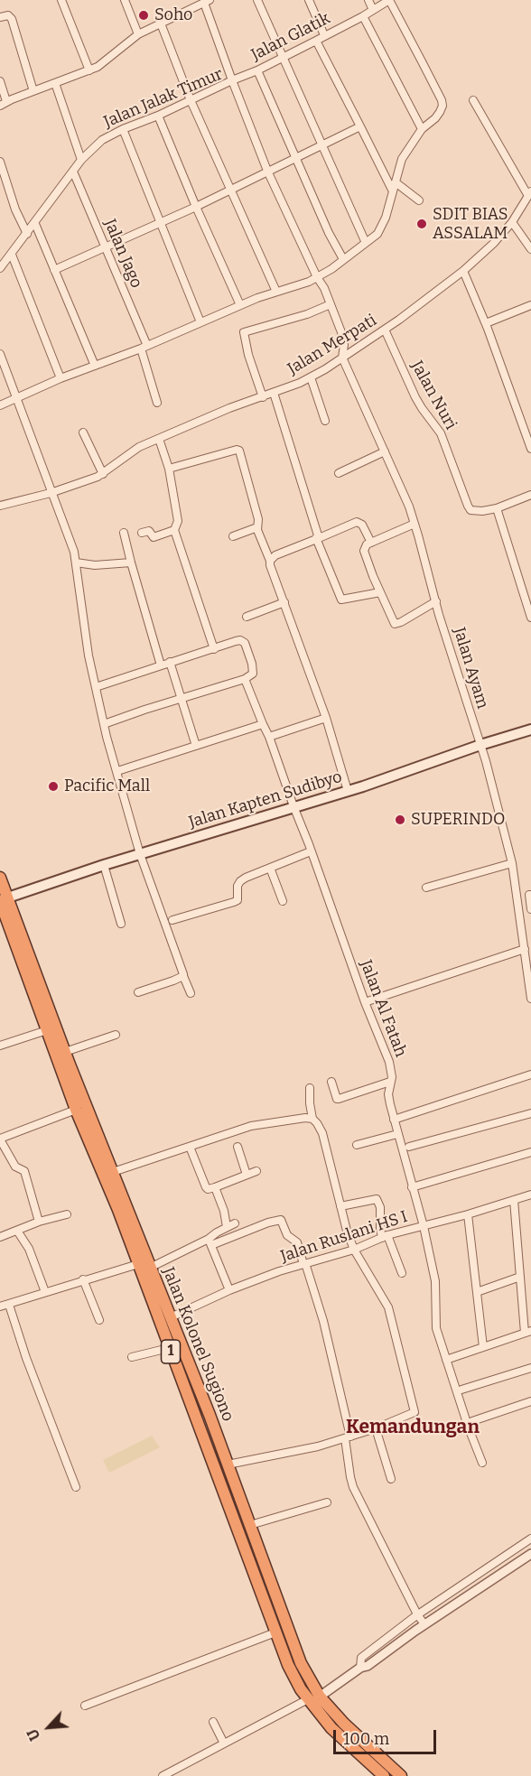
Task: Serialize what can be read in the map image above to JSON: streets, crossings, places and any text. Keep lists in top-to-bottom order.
{
  "streets": {
    "highway": ["Jalan Kolonel Sugiono", "1"],
    "main road": ["Jalan Kapten Sudibyo"],
    "street": [
      "Jalan Glatik",
      "Jalan Jalak Timur",
      "Jalan Jago",
      "Jalan Merpati",
      "Jalan Nuri",
      "Jalan Ayam",
      "Jalan Al Fatah",
      "Jalan Ruslani HS I"
    ]
  },
  "crossings": [
    ["Jalan Glatik", "Jalan Jalak Timur"],
    ["Jalan Jalak Timur", "Jalan Jago"],
    ["Jalan Jalak Timur", "Jalan Merpati"],
    ["Jalan Jalak Timur", "Jalan Ayam"],
    ["Jalan Merpati", "Jalan Nuri"],
    ["Jalan Merpati", "Jalan Ayam"],
    ["Jalan Ayam", "Jalan Kapten Sudibyo"],
    ["Jalan Kapten Sudibyo", "Jalan Al Fatah"],
    ["Jalan Kapten Sudibyo", "Jalan Kolonel Sugiono"],
    ["Jalan Kapten Sudibyo", "1"],
    ["Jalan Al Fatah", "Jalan Ruslani HS I"],
    ["Jalan Ruslani HS I", "Jalan Kolonel Sugiono"],
    ["Jalan Kolonel Sugiono", "1"]
  ],
  "districts": ["Kemandungan"],
  "places": [
    "Soho",
    "SDIT BIAS ASSALAM",
    "Pacific Mall",
    "SUPERINDO"
  ],
  "scale_bar": "100 m",
  "north": "bottom left"
}
